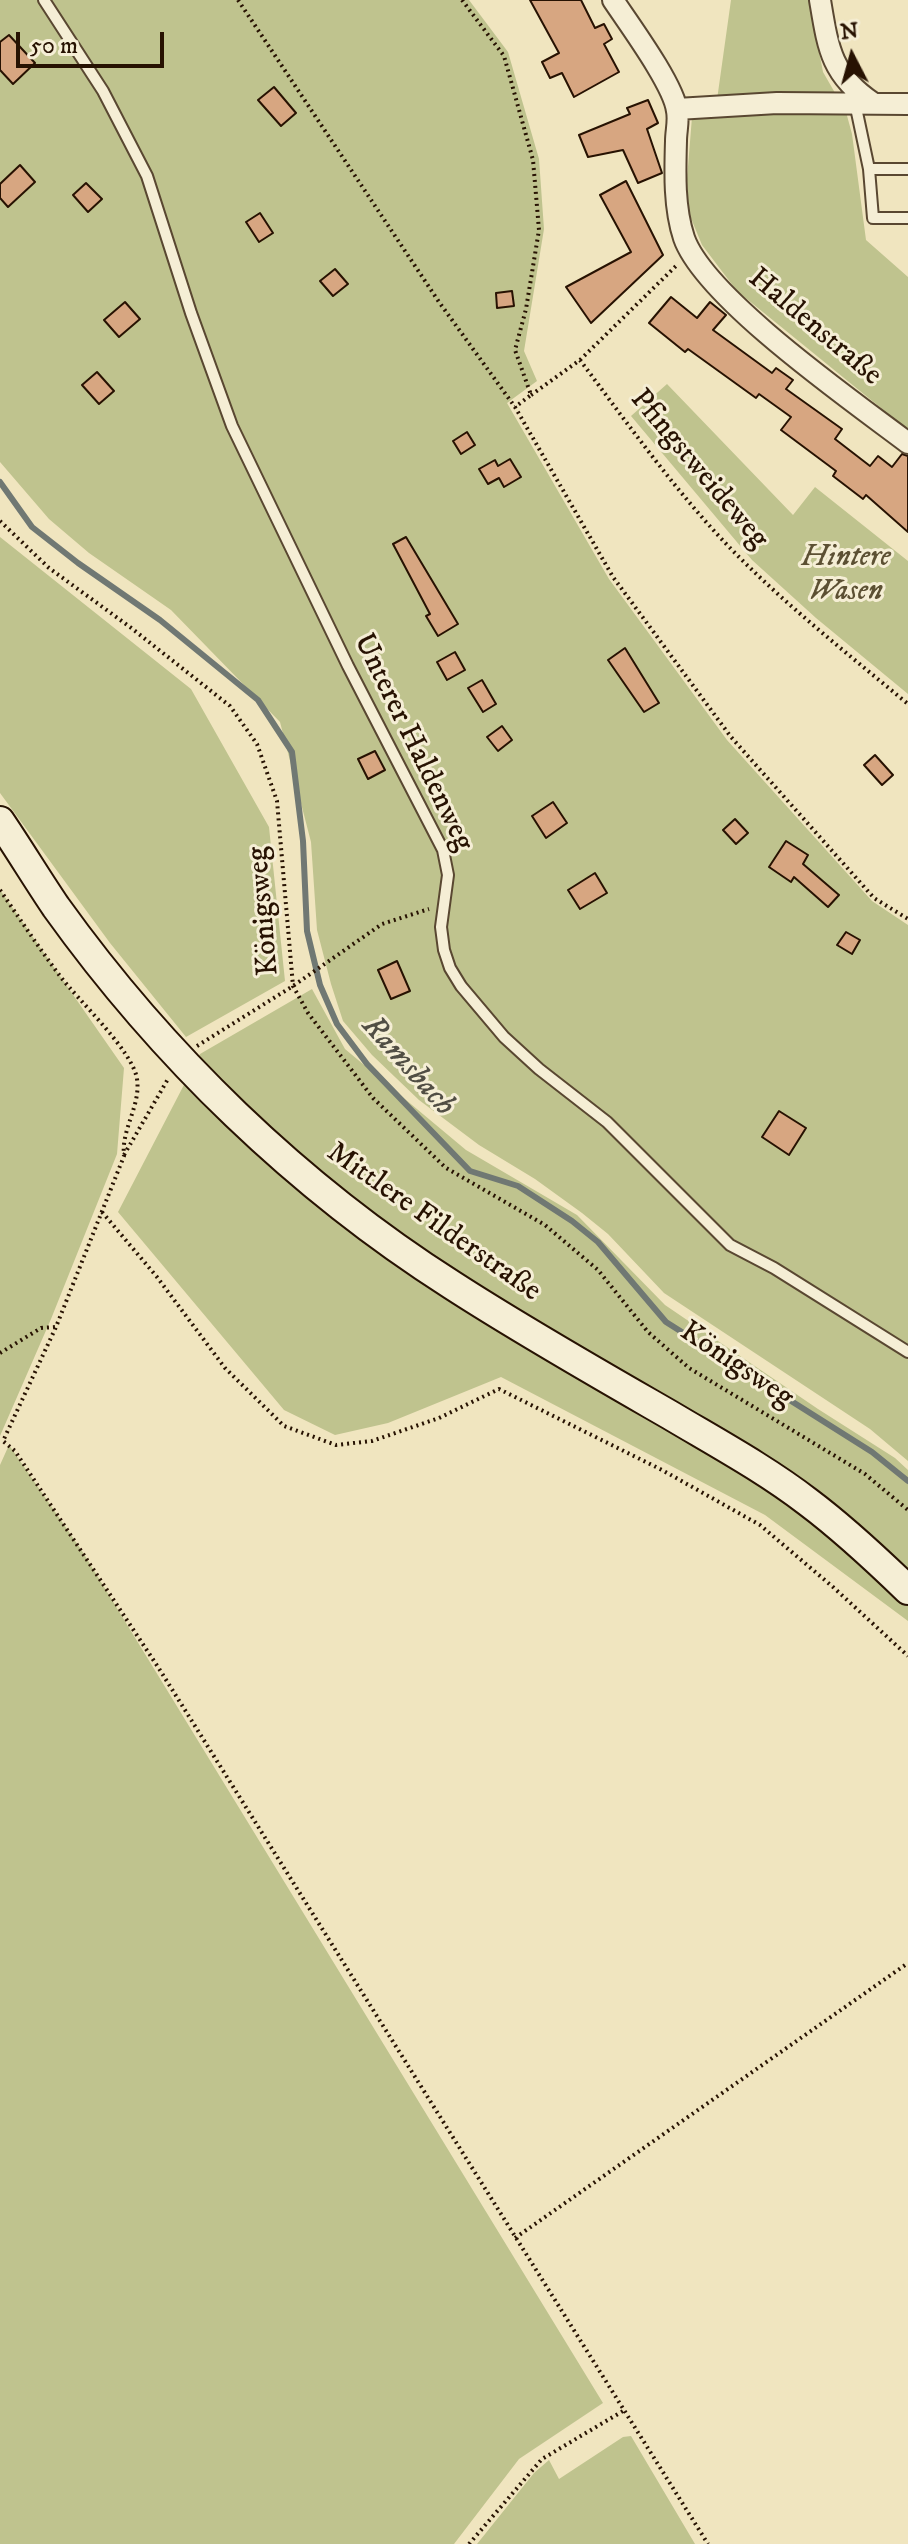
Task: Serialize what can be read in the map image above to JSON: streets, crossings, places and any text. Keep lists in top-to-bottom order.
{
  "streets": {
    "main road": ["Mittlere Filderstraße"],
    "street": ["Haldenstraße"],
    "lane": ["Unterer Haldenweg"],
    "path": ["Pfingstweideweg", "Königsweg"]
  },
  "water": ["Ramsbach"],
  "parks": ["Hintere Wasen"],
  "scale_bar": "50 m",
  "north": "top"
}
